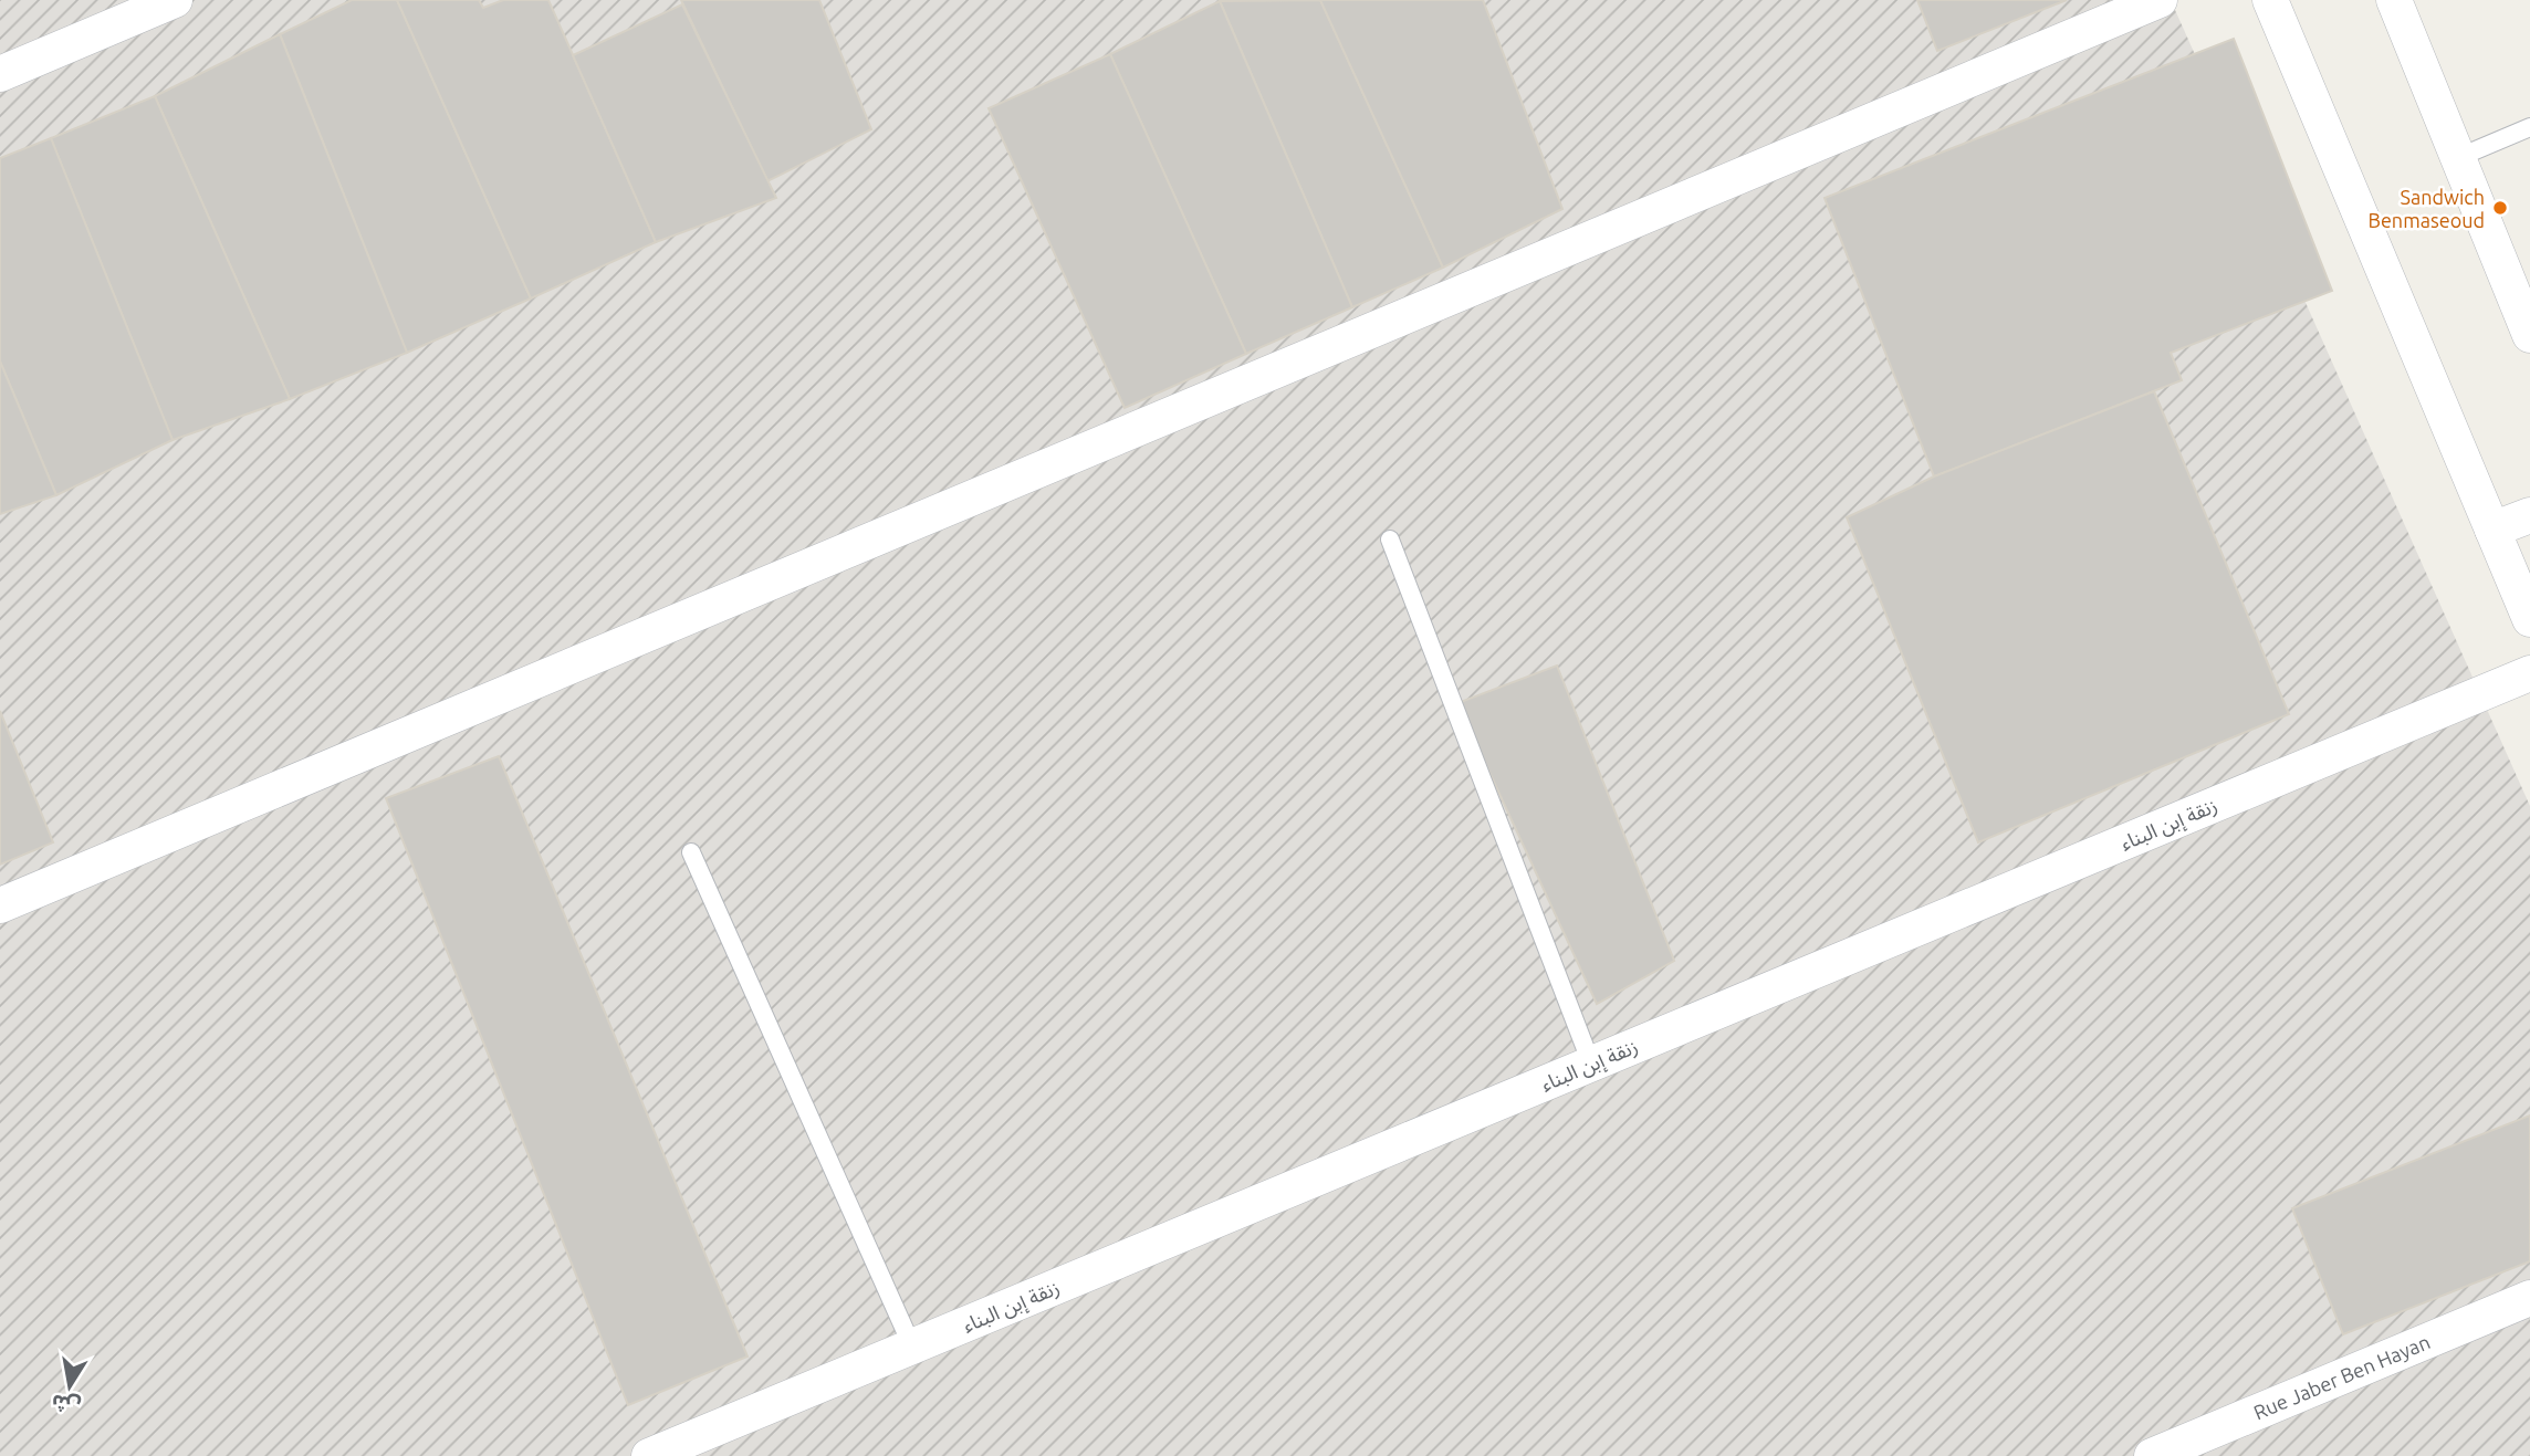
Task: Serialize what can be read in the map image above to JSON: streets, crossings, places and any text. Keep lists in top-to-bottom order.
{
  "streets": {
    "street": ["زنقة إبن البناء", "Rue Jaber Ben Hayan"]
  },
  "places": ["Sandwich Benmaseoud"],
  "north": "bottom"
}
